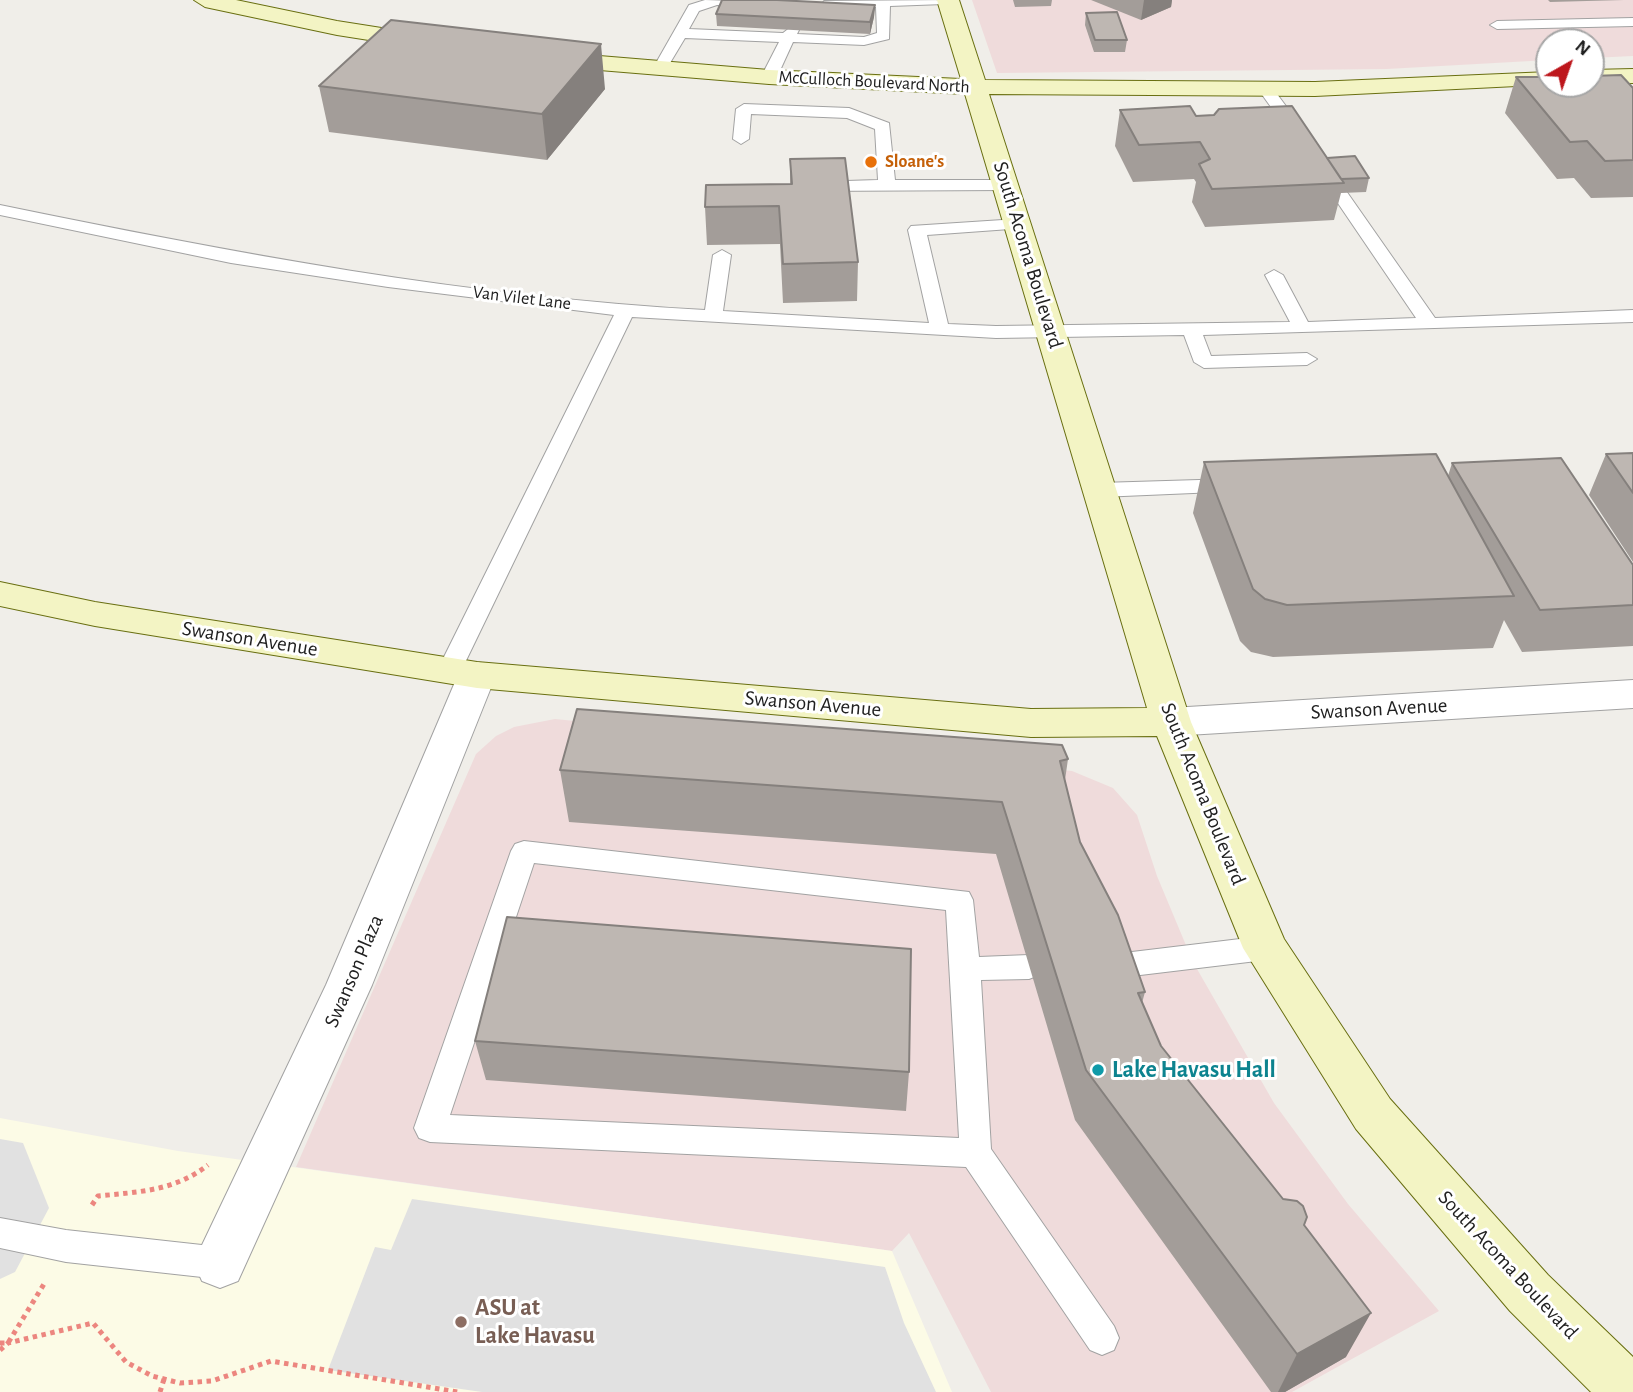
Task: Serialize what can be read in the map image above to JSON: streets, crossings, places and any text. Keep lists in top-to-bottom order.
{
  "streets": {
    "main road": ["McCulloch Boulevard North", "South Acoma Boulevard", "Swanson Avenue"],
    "street": ["Swanson Plaza"],
    "lane": ["Van Vilet Lane"]
  },
  "crossings": [
    ["McCulloch Boulevard North", "South Acoma Boulevard"],
    ["South Acoma Boulevard", "Van Vilet Lane"],
    ["South Acoma Boulevard", "Swanson Avenue"],
    ["Swanson Avenue", "Swanson Plaza"]
  ],
  "places": ["Sloane's", "Lake Havasu Hall", "ASU at Lake Havasu"],
  "north": "top right"
}
